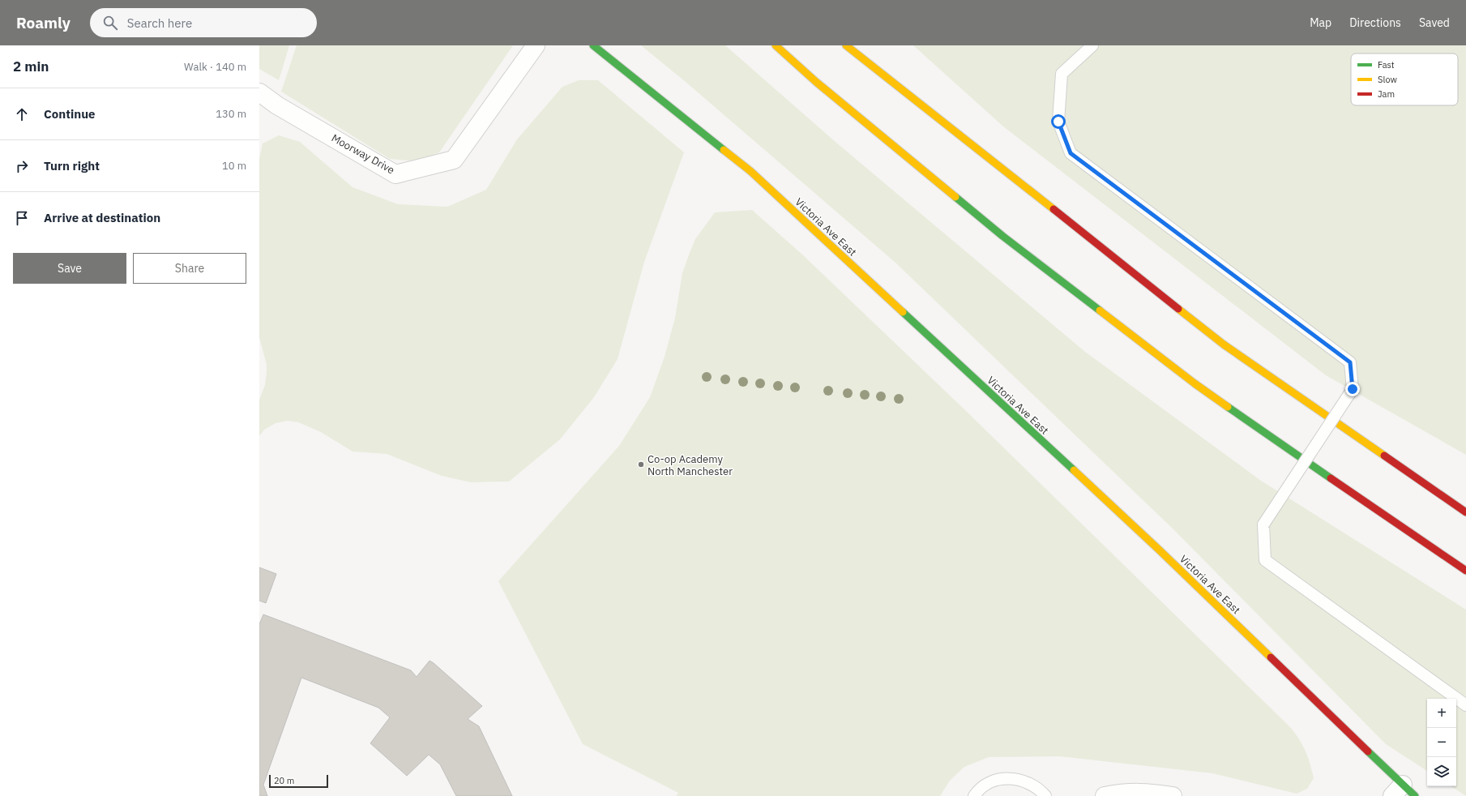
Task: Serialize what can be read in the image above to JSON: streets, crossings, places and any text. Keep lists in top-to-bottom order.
{
  "streets": {
    "main road": ["Victoria Ave East"],
    "street": ["Moorway Drive"]
  },
  "places": ["Co-op Academy North Manchester"],
  "legend": ["Fast", "Slow", "Jam"],
  "scale_bar": "20 m",
  "page": {
    "header": "Roamly",
    "search": "Search here",
    "nav": ["Map", "Directions", "Saved"],
    "heading": ["2 min", "Walk · 140 m"],
    "list": [
      ["Continue", "130 m"],
      ["Turn right", "10 m"],
      "Arrive at destination"
    ],
    "buttons": ["Save", "Share"],
    "map_buttons": ["+", "−"],
    "scale": "20 m"
  }
}
